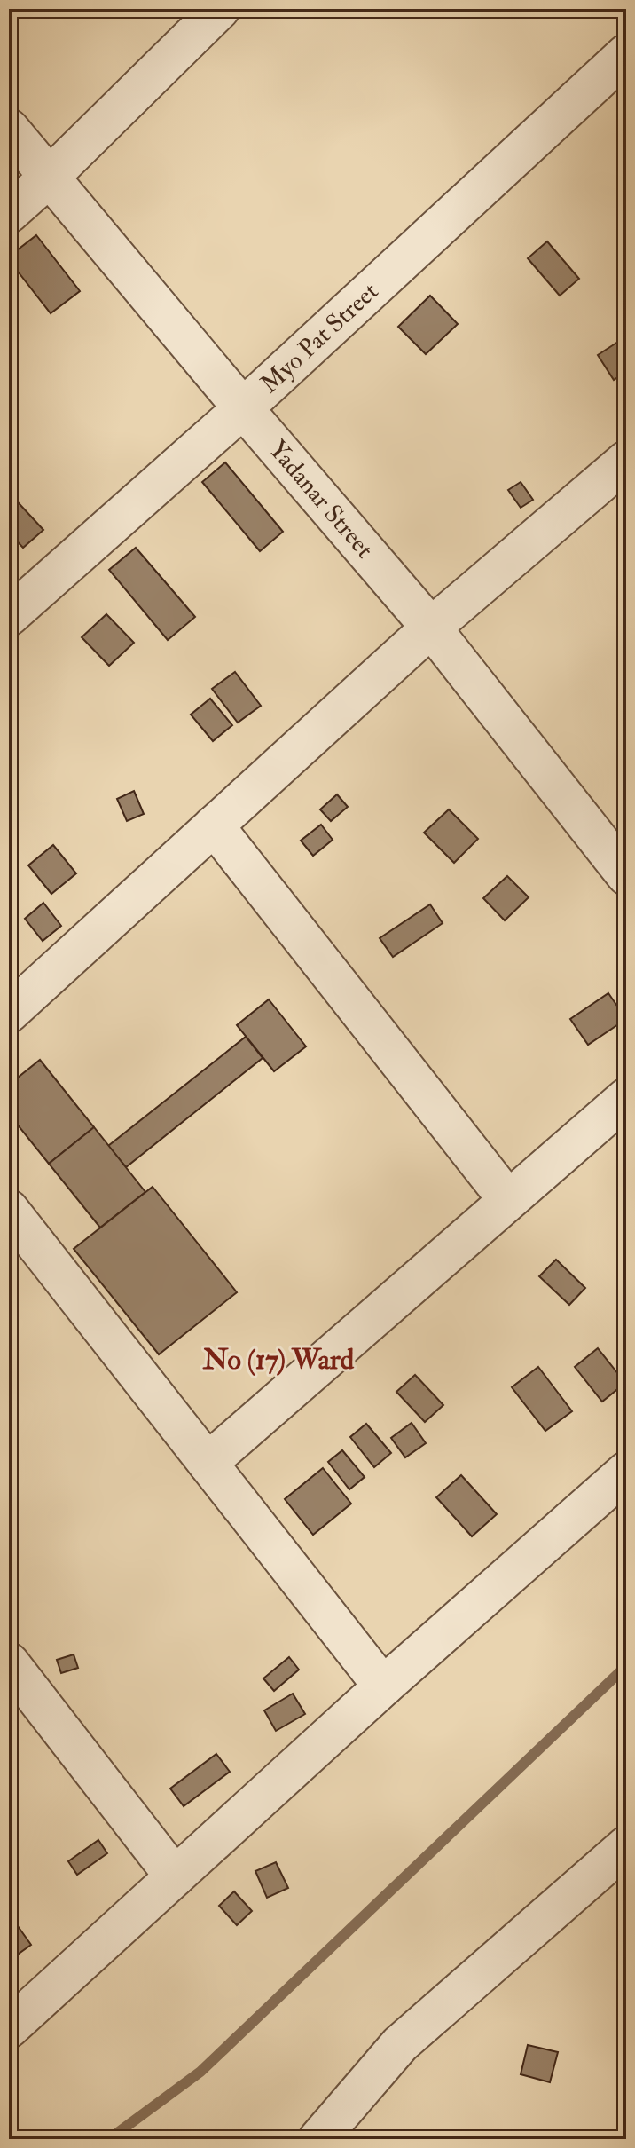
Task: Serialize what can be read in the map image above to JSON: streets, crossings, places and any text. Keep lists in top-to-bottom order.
{
  "streets": {
    "street": ["Myo Pat Street", "Yadanar Street"]
  },
  "crossings": [
    ["Myo Pat Street", "Yadanar Street"]
  ],
  "districts": ["No (17) Ward"]
}
